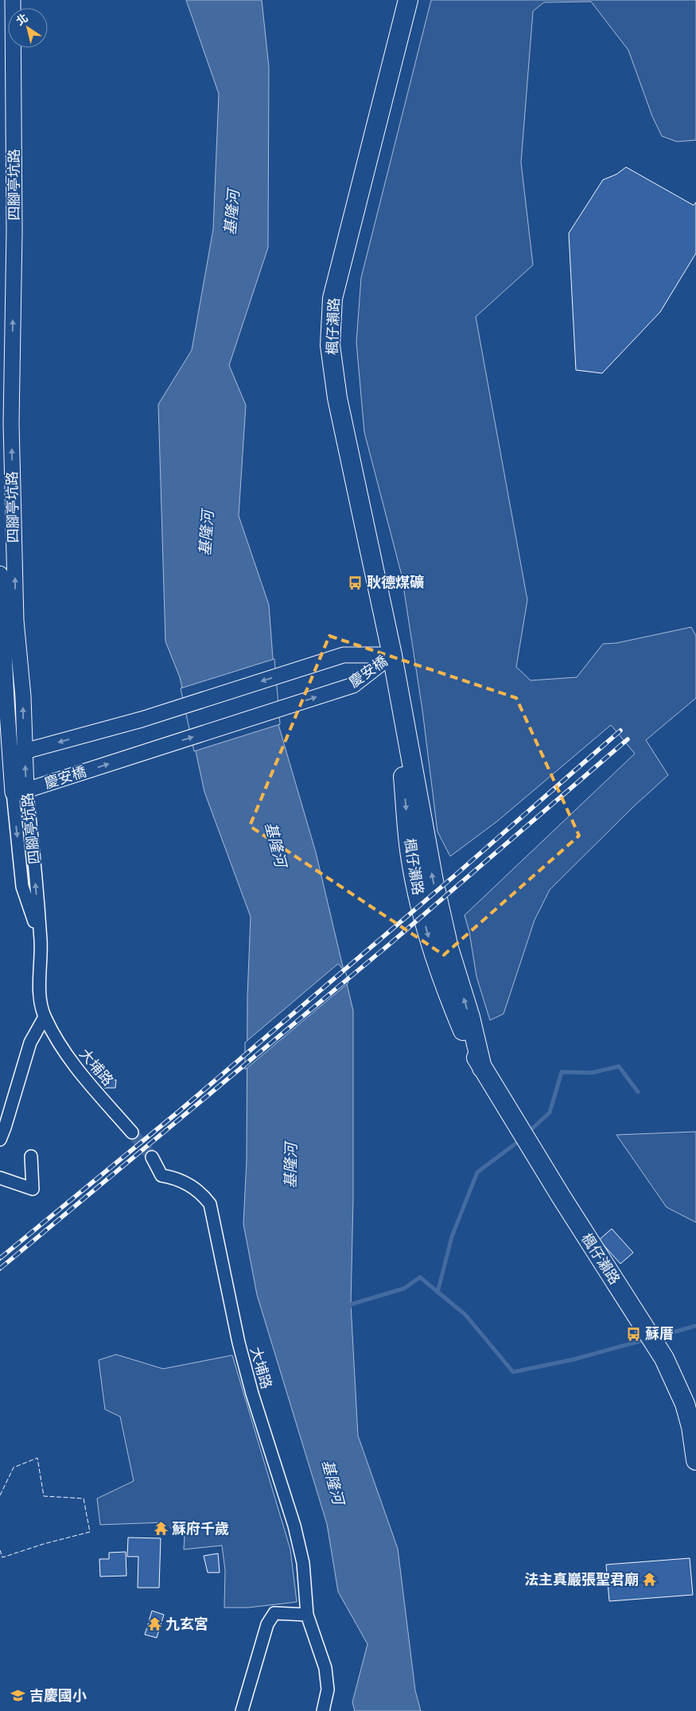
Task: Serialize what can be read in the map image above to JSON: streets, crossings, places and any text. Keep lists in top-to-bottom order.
{
  "streets": {
    "main road": ["楓仔瀨路"],
    "street": ["四腳亭坑路", "慶安橋", "大埔路"]
  },
  "crossings": [
    ["四腳亭坑路", "慶安橋"],
    ["四腳亭坑路", "大埔路"],
    ["楓仔瀨路", "慶安橋"]
  ],
  "one_way": ["四腳亭坑路"],
  "water": ["基隆河"],
  "places": {
    "bus stop": ["耿德煤礦", "蘇厝"],
    "temple": ["蘇府千歲", "法主真巖張聖君廟", "九玄宮"],
    "school or university": ["吉慶國小"]
  },
  "north": "top left"
}
